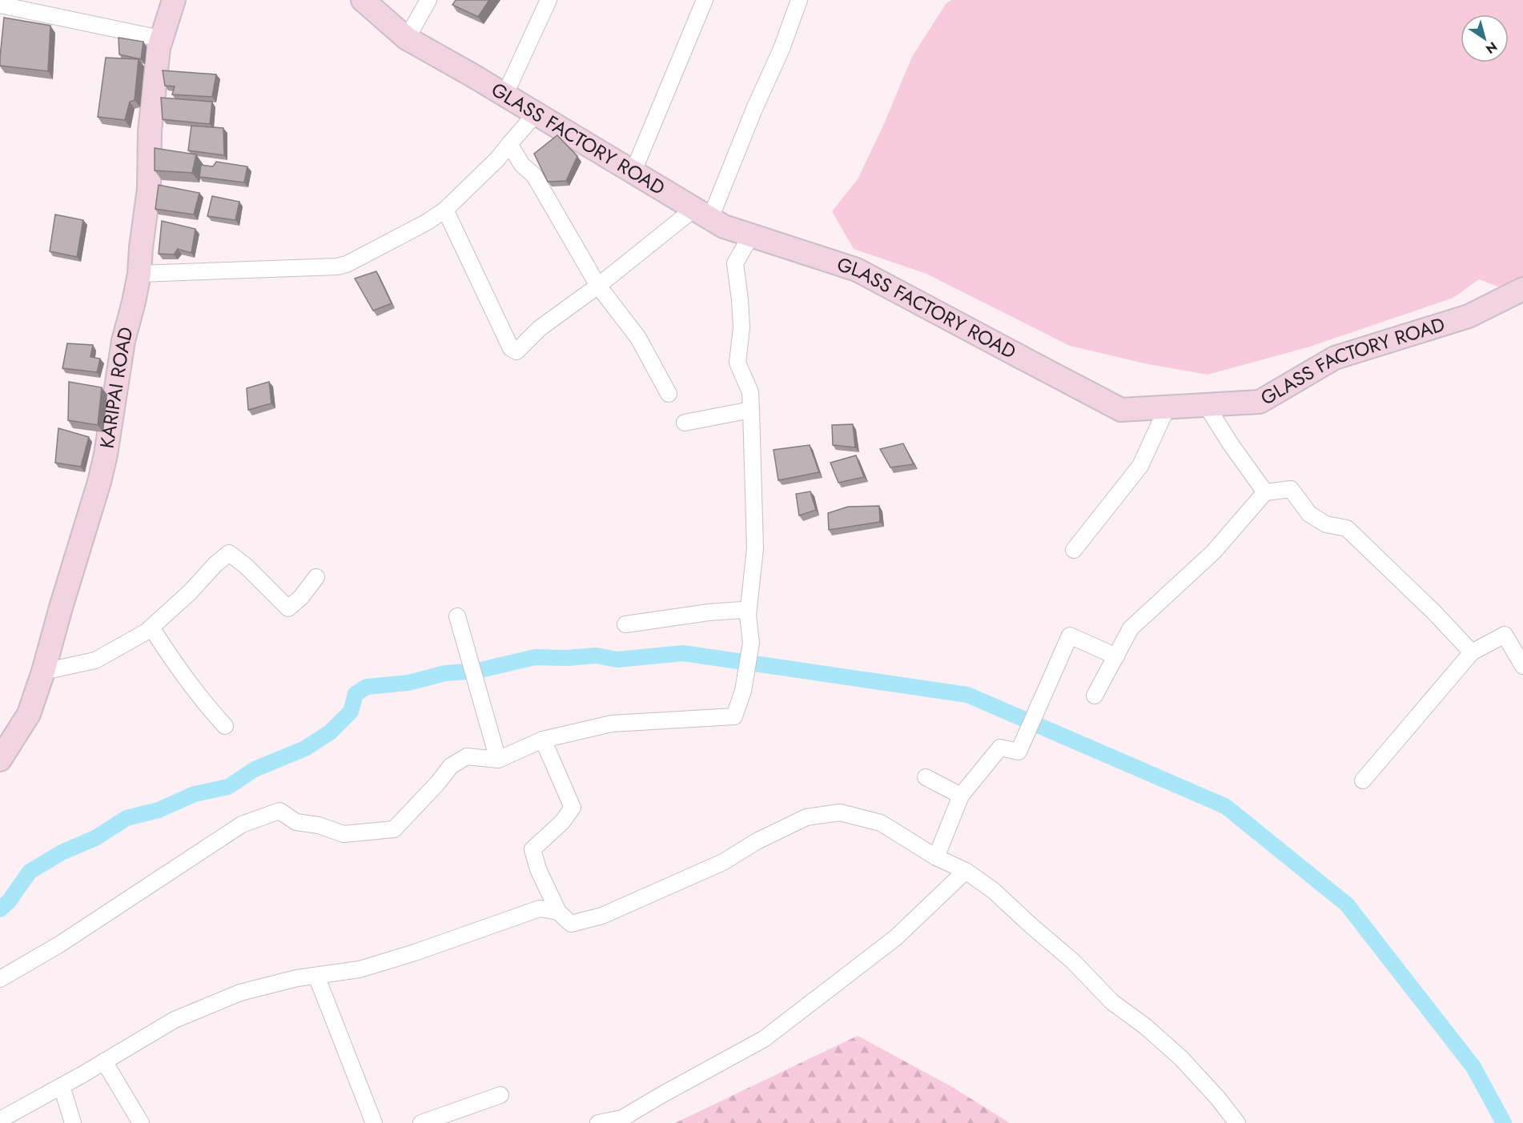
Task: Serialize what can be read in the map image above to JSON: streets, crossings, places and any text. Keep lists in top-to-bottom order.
{
  "streets": {
    "main road": ["GLASS FACTORY ROAD", "KARIPAI ROAD"]
  },
  "north": "bottom right"
}
